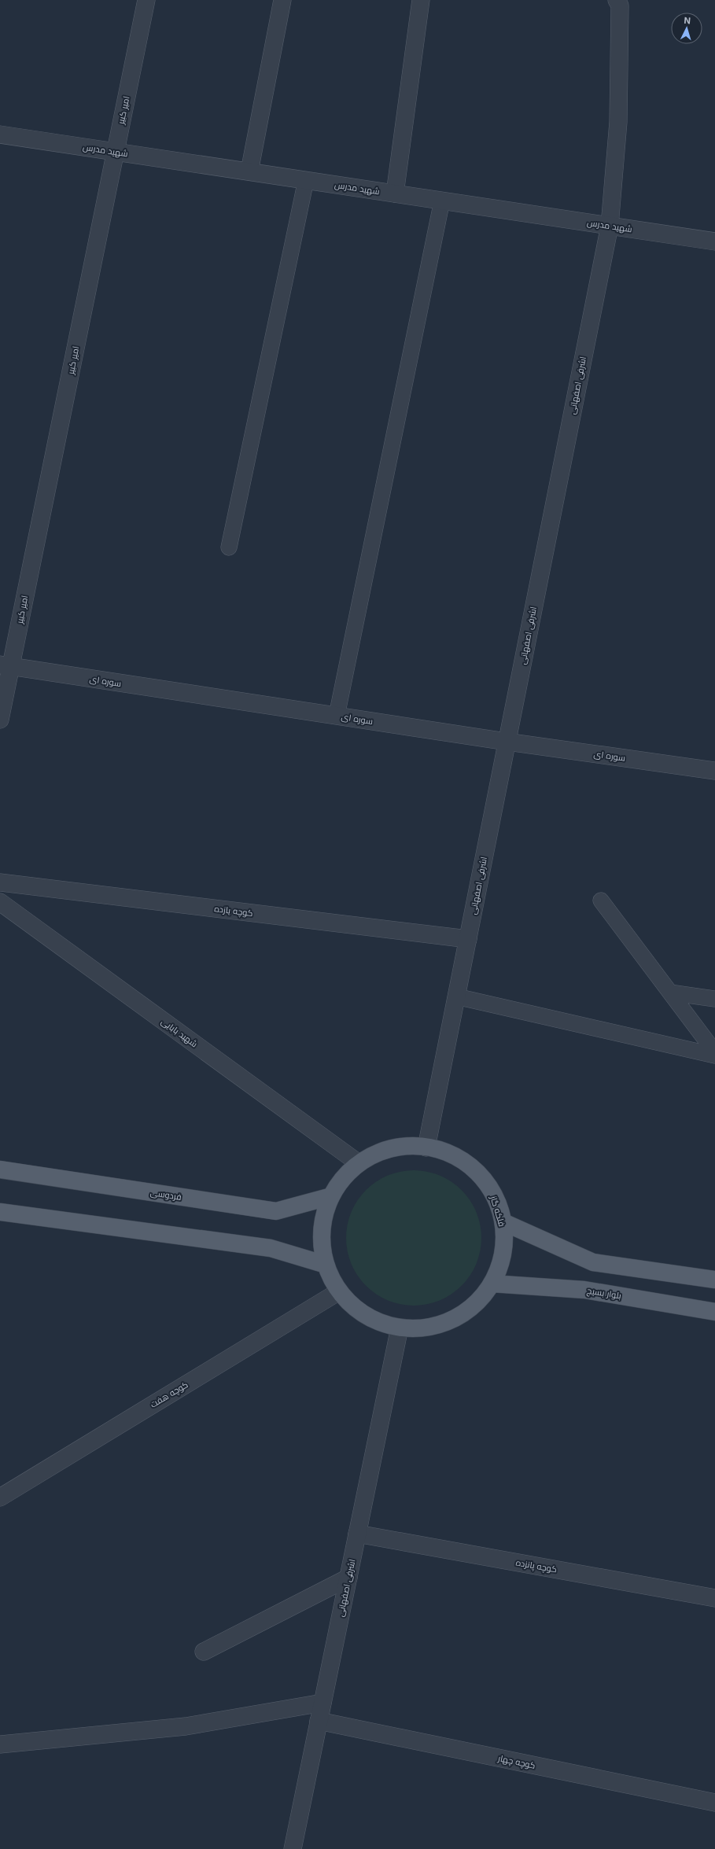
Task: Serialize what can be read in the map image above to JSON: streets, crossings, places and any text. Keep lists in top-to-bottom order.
{
  "streets": {
    "main road": ["فردوسی", "فلکه گاز", "بلوار بسیج"],
    "street": [
      "امیر کبیر",
      "شهید مدرس",
      "اشرفی اصفهانی",
      "سوره ای",
      "کوچه یازده",
      "شهید بابایی",
      "کوچه هفت",
      "کوچه پانزده",
      "کوچه چهار"
    ]
  },
  "crossings": [
    ["امیر کبیر", "شهید مدرس"],
    ["امیر کبیر", "سوره ای"],
    ["شهید مدرس", "اشرفی اصفهانی"],
    ["اشرفی اصفهانی", "سوره ای"],
    ["اشرفی اصفهانی", "کوچه یازده"],
    ["اشرفی اصفهانی", "فلکه گاز"],
    ["اشرفی اصفهانی", "کوچه پانزده"],
    ["اشرفی اصفهانی", "کوچه چهار"],
    ["شهید بابایی", "فلکه گاز"],
    ["فردوسی", "فلکه گاز"],
    ["فلکه گاز", "بلوار بسیج"],
    ["فلکه گاز", "کوچه هفت"]
  ],
  "north": "top"
}
